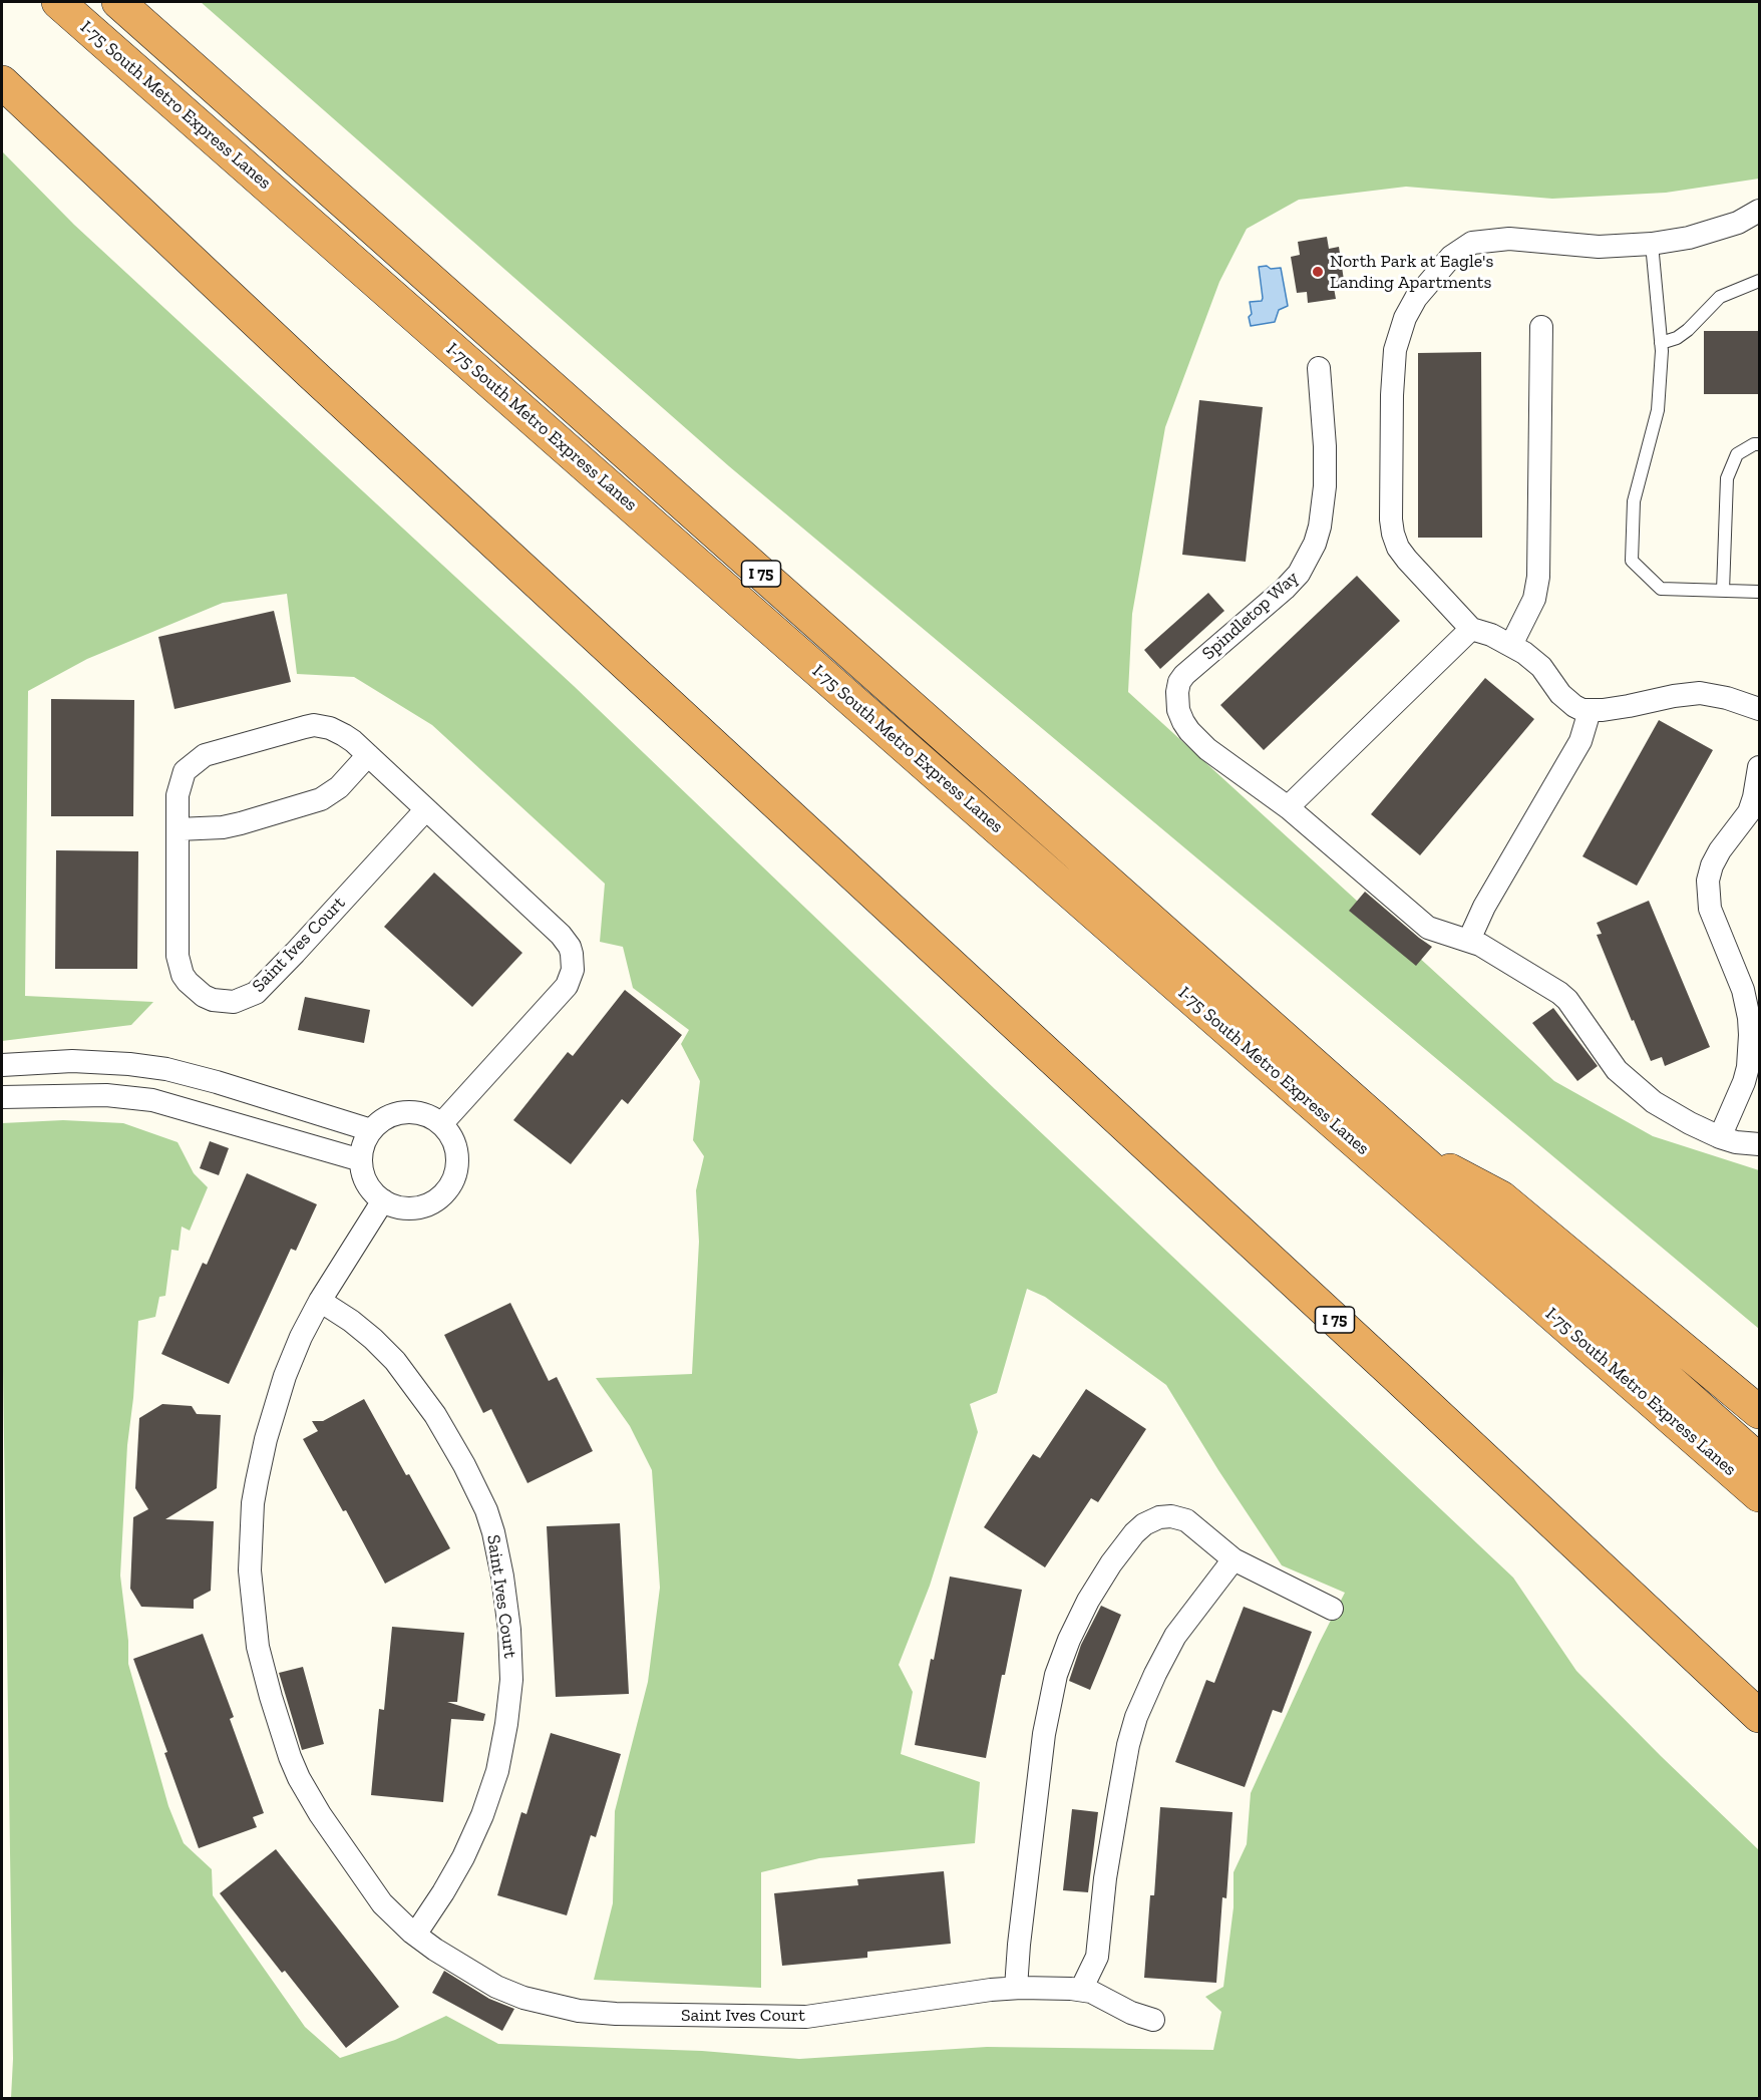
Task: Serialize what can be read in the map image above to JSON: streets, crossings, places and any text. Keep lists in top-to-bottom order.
{
  "streets": {
    "highway": ["I-75 South Metro Express Lanes", "I 75"],
    "street": ["Spindletop Way", "Saint Ives Court"]
  },
  "places": ["North Park at Eagle's Landing Apartments"]
}
